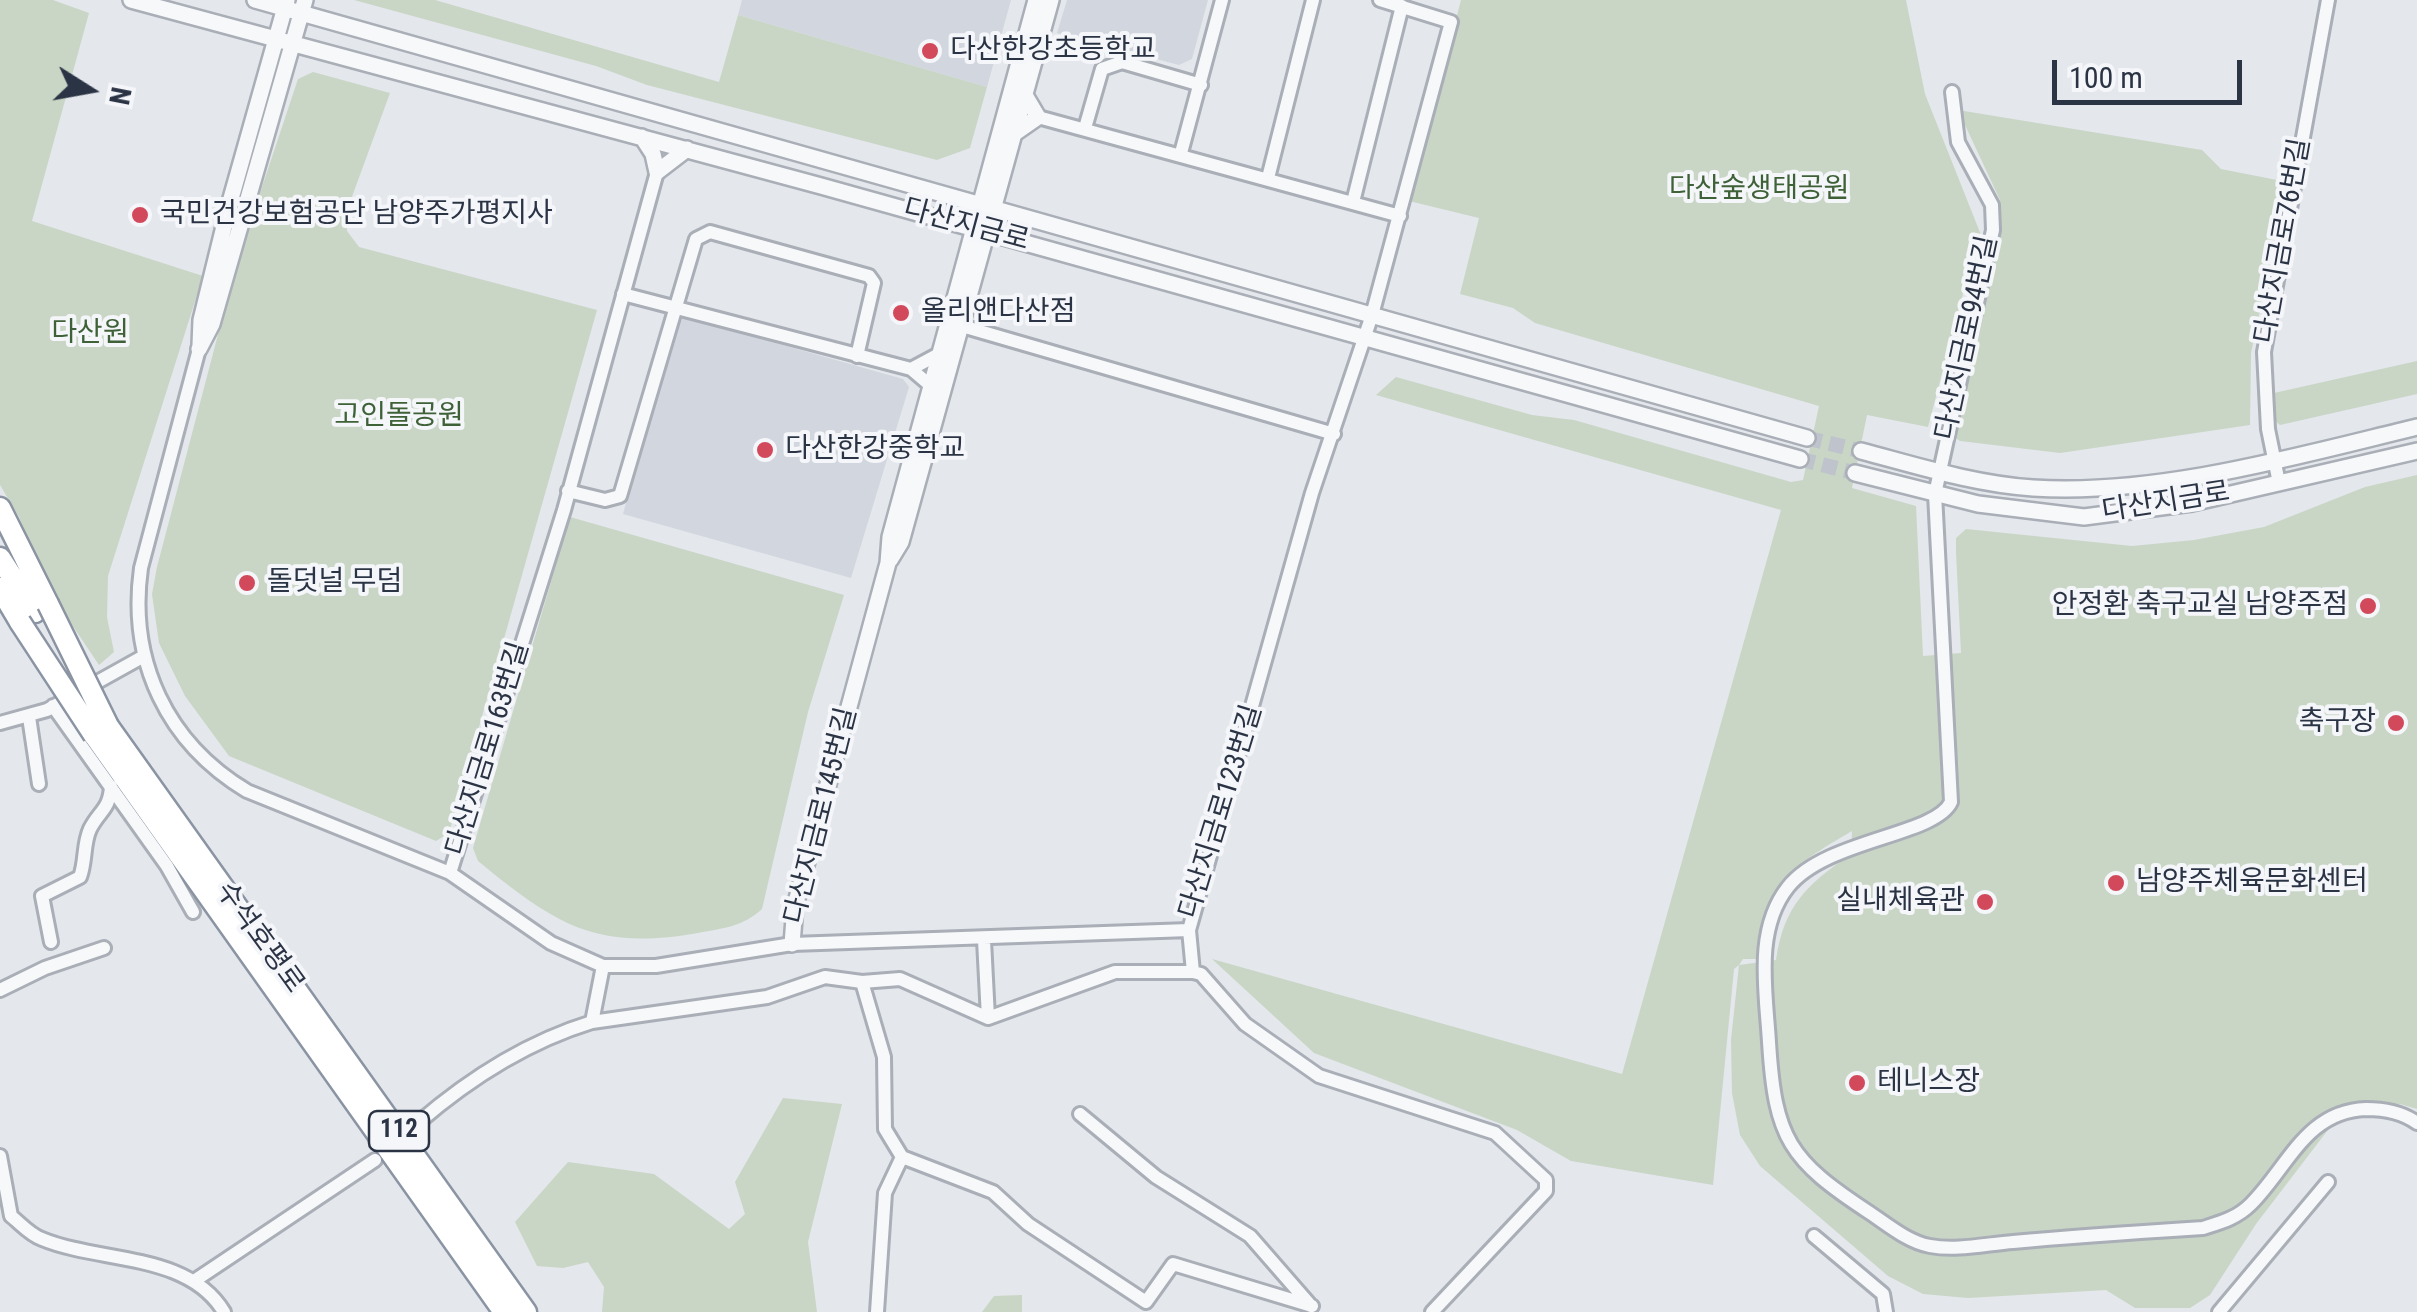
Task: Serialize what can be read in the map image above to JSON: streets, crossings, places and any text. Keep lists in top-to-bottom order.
{
  "streets": {
    "highway": ["수석호평로", "112"],
    "street": [
      "다산지금로",
      "다산지금로76번길",
      "다산지금로94번길",
      "다산지금로163번길",
      "다산지금로123번길",
      "다산지금로145번길"
    ]
  },
  "crossings": [
    ["다산지금로", "다산지금로76번길"],
    ["다산지금로", "다산지금로94번길"],
    ["다산지금로", "다산지금로163번길"],
    ["다산지금로", "다산지금로123번길"],
    ["다산지금로", "다산지금로145번길"],
    ["다산지금로163번길", "다산지금로145번길"],
    ["다산지금로123번길", "다산지금로145번길"]
  ],
  "parks": ["다산숲생태공원", "다산원", "고인돌공원"],
  "places": [
    "다산한강초등학교",
    "국민건강보험공단 남양주가평지사",
    "올리앤다산점",
    "다산한강중학교",
    "돌덧널 무덤",
    "안정환 축구교실 남양주점",
    "축구장",
    "남양주체육문화센터",
    "실내체육관",
    "테니스장"
  ],
  "scale_bar": "100 m",
  "north": "right"
}
